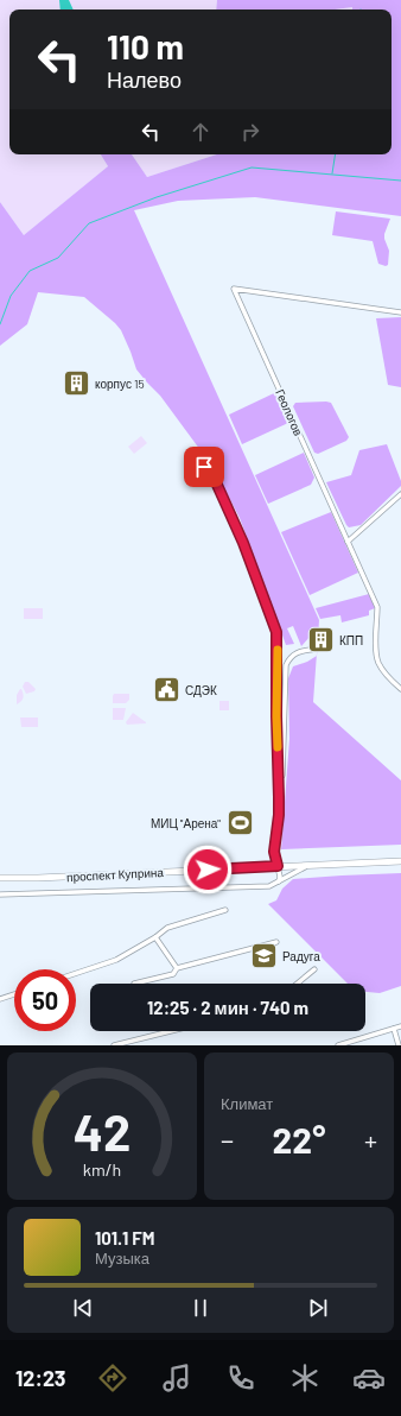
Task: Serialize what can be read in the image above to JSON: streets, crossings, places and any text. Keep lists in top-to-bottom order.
{
  "streets": {
    "main road": ["проспект Куприна"],
    "street": ["Геологов"]
  },
  "places": {
    "building": ["корпус 15", "КПП"],
    "public building": ["СДЭК"],
    "sports": ["МИЦ \"Арена\""],
    "school or university": ["Радуга"]
  },
  "page": {
    "turn": ["110 m", "Налево"],
    "limit": "50",
    "trip": "12:25 · 2 мин · 740 m",
    "tile": "Климат",
    "heat": ["−", "22°", "+"],
    "song": ["101.1 FM", "Музыка"],
    "tabs": "12:23",
    "gauge": ["42", "km/h"]
  }
}
